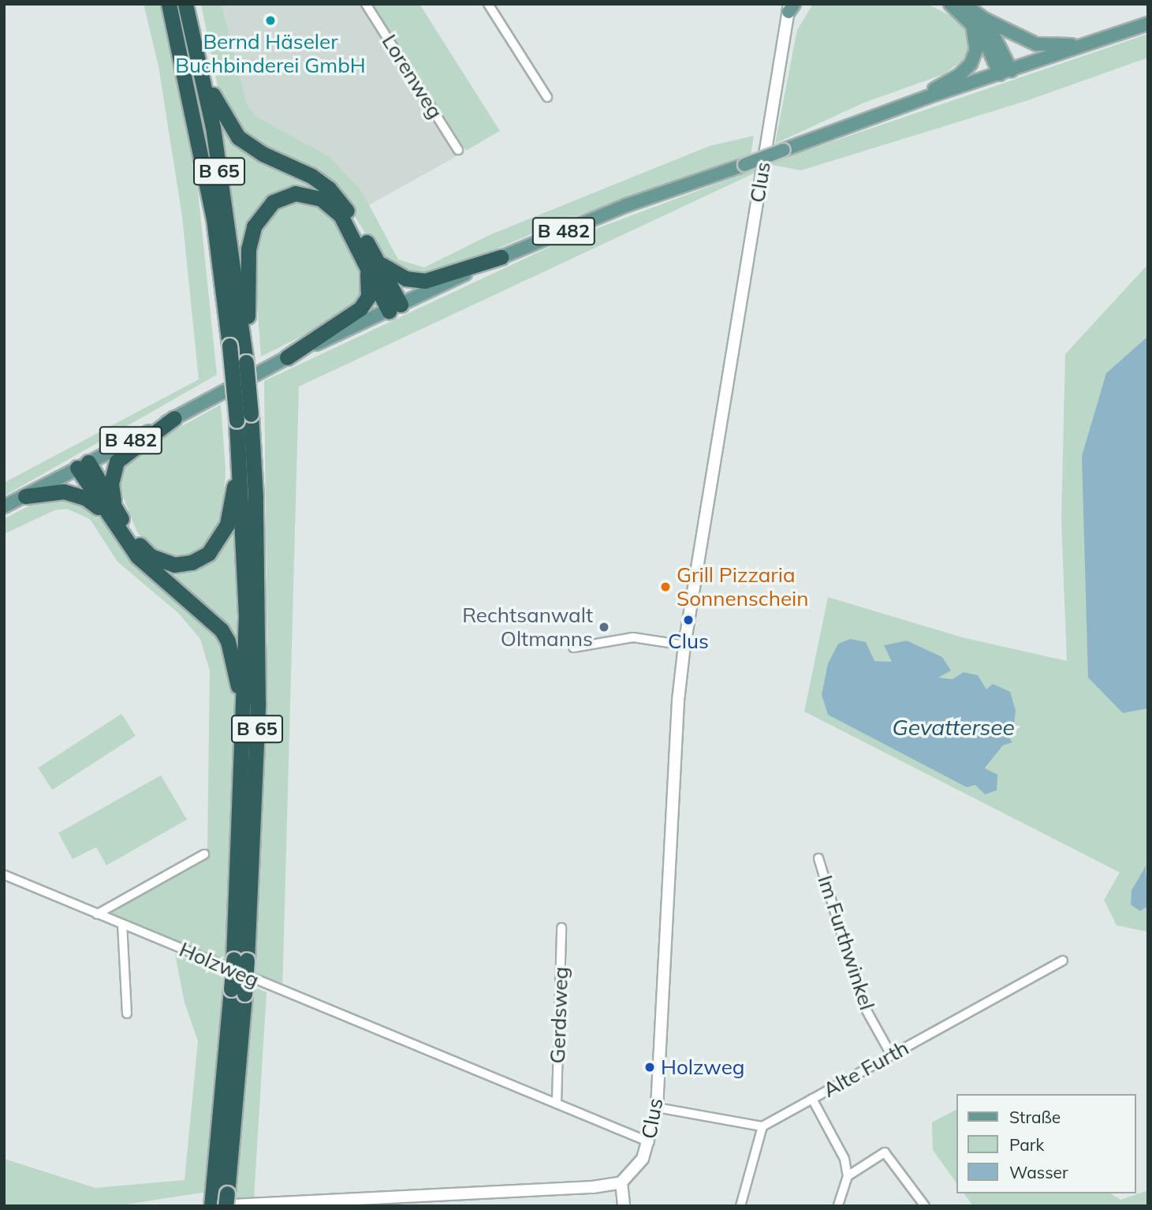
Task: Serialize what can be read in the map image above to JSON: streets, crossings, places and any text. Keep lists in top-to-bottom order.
{
  "streets": {
    "highway": ["B 65"],
    "main road": ["Clus", "B 482"],
    "street": [
      "Lorenweg",
      "Im Furthwinkel",
      "Holzweg",
      "Gerdsweg",
      "Alte Furth"
    ]
  },
  "crossings": [
    ["Clus", "Holzweg"],
    ["Im Furthwinkel", "Alte Furth"],
    ["Holzweg", "Gerdsweg"]
  ],
  "water": ["Gevattersee"],
  "places": [
    "Bernd Häseler Buchbinderei GmbH",
    "Grill Pizzaria Sonnenschein",
    "Clus",
    "Rechtsanwalt Oltmanns",
    "Holzweg"
  ],
  "legend": ["Straße", "Park", "Wasser"]
}
